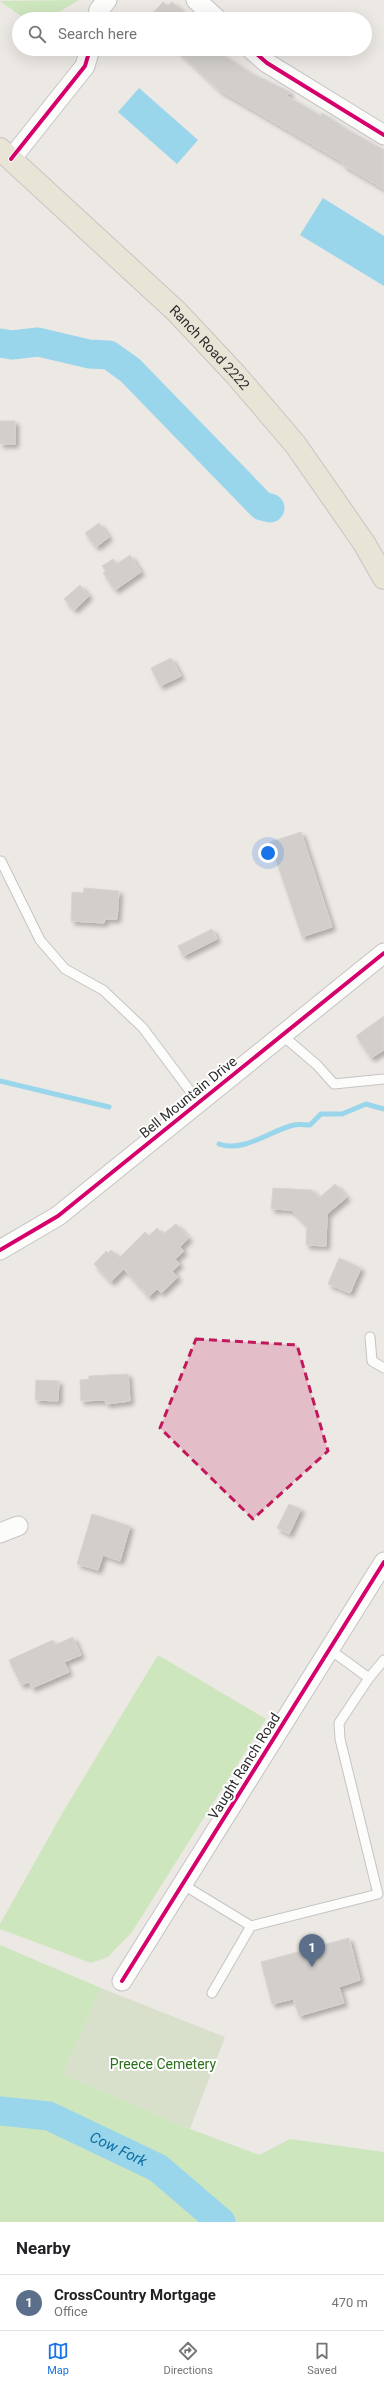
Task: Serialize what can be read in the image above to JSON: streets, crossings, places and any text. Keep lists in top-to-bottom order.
{
  "streets": {
    "main road": ["Ranch Road 2222"],
    "street": ["Bell Mountain Drive", "Vaught Ranch Road"]
  },
  "water": ["Cow Fork"],
  "parks": ["Preece Cemetery"],
  "page": {
    "search": "Search here",
    "pins": "1",
    "heading": "Nearby",
    "list": [
      {
        "mark": "1",
        "name": "CrossCountry Mortgage",
        "note": "Office",
        "value": "470 m"
      }
    ],
    "nav": ["Map", "Directions", "Saved"]
  }
}
